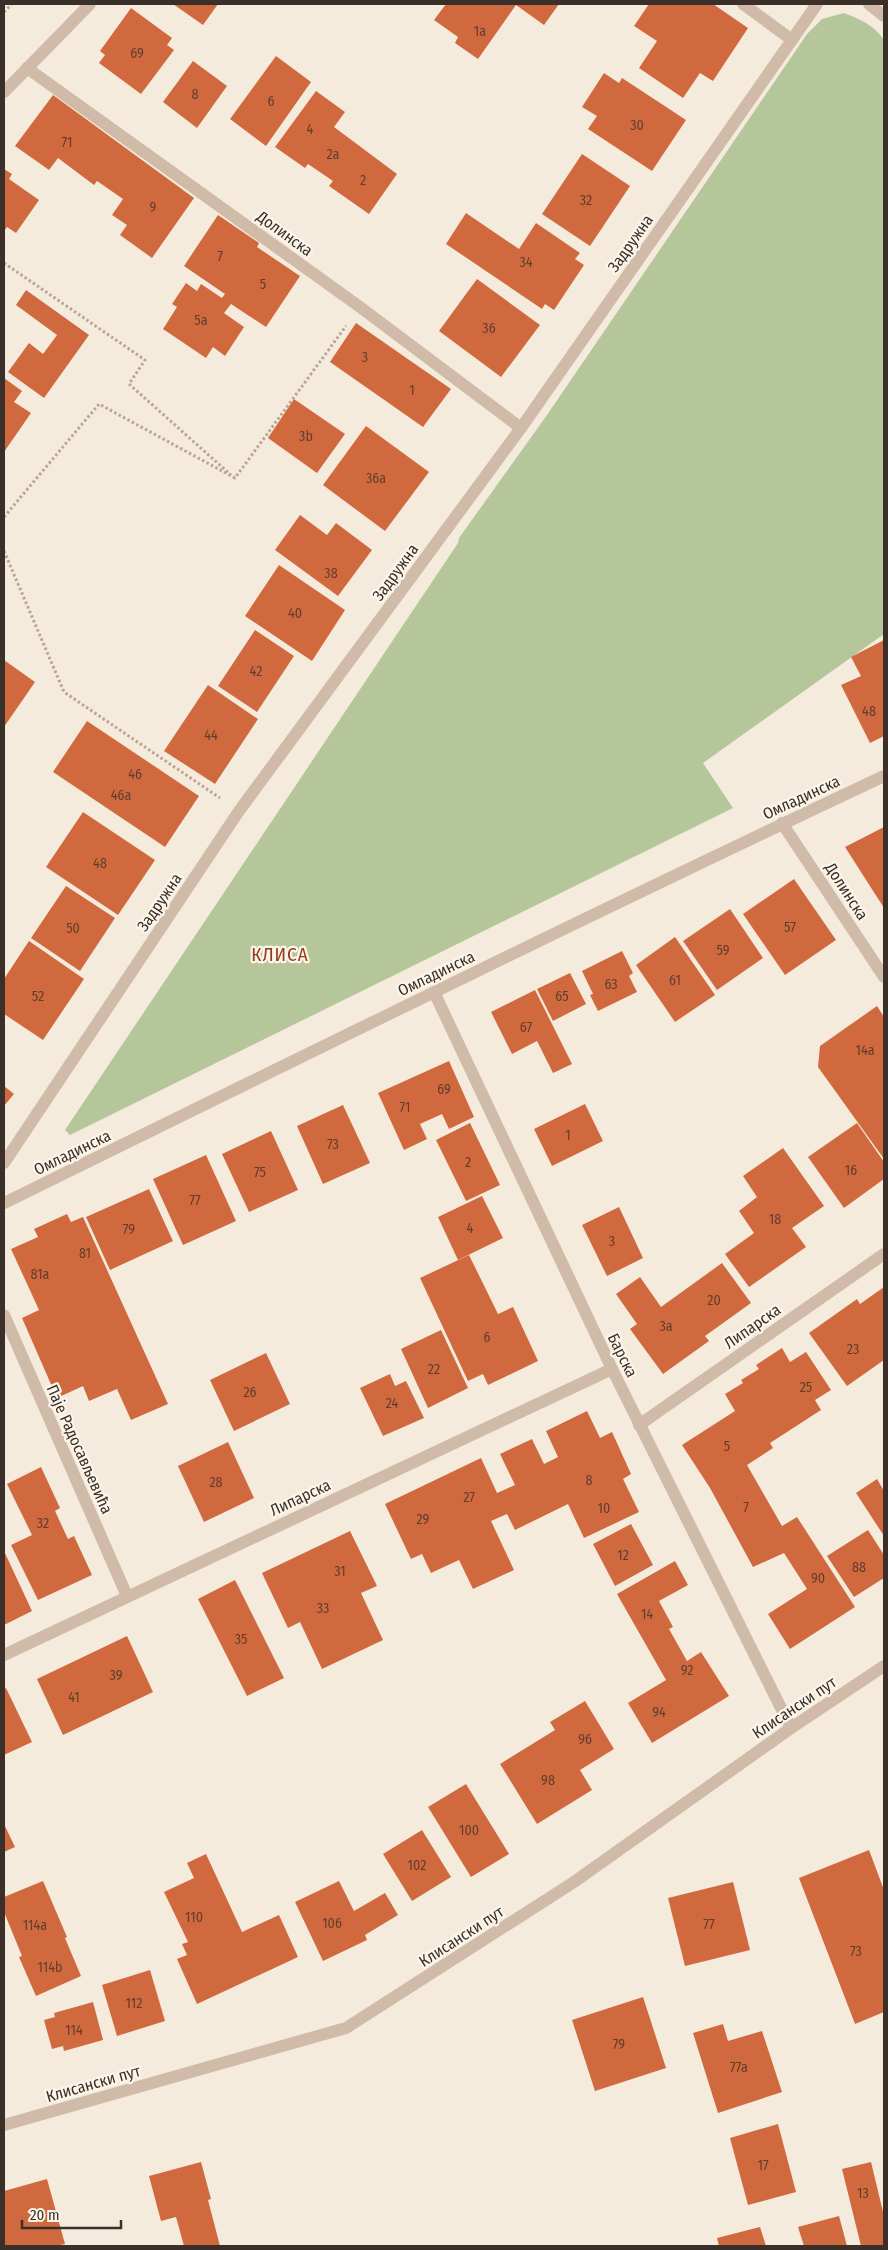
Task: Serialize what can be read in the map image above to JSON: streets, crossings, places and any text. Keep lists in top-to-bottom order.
{
  "streets": {
    "street": [
      "Долинска",
      "Задружна",
      "Омладинска",
      "Липарска",
      "Барска",
      "Паје Радосављевића",
      "Клисански пут"
    ]
  },
  "crossings": [
    ["Долинска", "Задружна"],
    ["Долинска", "Омладинска"],
    ["Омладинска", "Барска"],
    ["Липарска", "Барска"],
    ["Липарска", "Паје Радосављевића"],
    ["Барска", "Клисански пут"]
  ],
  "districts": ["КЛИСА"],
  "house_numbers": [
    "1a",
    "69",
    "8",
    "6",
    "30",
    "4",
    "71",
    "2a",
    "2",
    "32",
    "9",
    "7",
    "34",
    "5",
    "5a",
    "36",
    "3",
    "1",
    "3b",
    "36a",
    "38",
    "40",
    "42",
    "48",
    "44",
    "46",
    "46a",
    "48",
    "57",
    "50",
    "59",
    "61",
    "63",
    "52",
    "65",
    "67",
    "14a",
    "69",
    "71",
    "1",
    "73",
    "2",
    "16",
    "75",
    "77",
    "18",
    "4",
    "79",
    "3",
    "81",
    "81a",
    "20",
    "3a",
    "6",
    "23",
    "22",
    "25",
    "26",
    "24",
    "5",
    "8",
    "28",
    "27",
    "7",
    "10",
    "29",
    "32",
    "12",
    "88",
    "31",
    "90",
    "33",
    "14",
    "35",
    "92",
    "39",
    "41",
    "94",
    "96",
    "98",
    "100",
    "102",
    "110",
    "106",
    "77",
    "114a",
    "73",
    "114b",
    "112",
    "114",
    "79",
    "77a",
    "17",
    "13"
  ],
  "scale_bar": "20 m"
}
